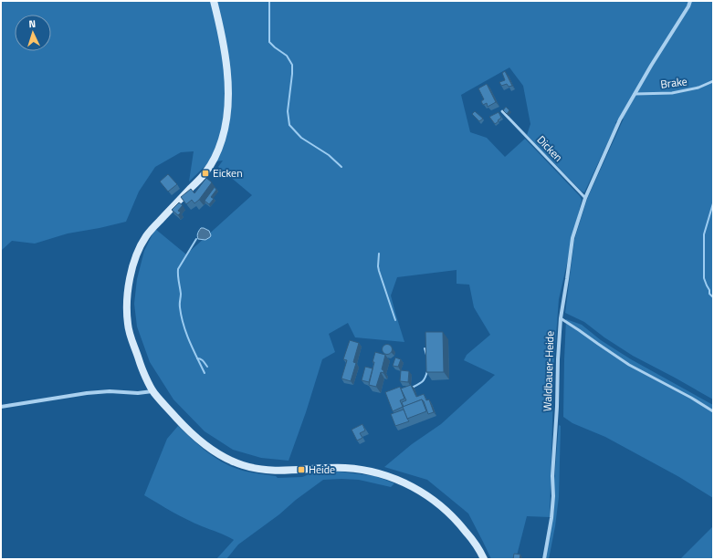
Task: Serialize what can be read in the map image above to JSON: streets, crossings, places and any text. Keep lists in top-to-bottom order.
{
  "streets": {
    "street": ["Waldbauer-Heide"],
    "lane": ["Brake", "Dicken"]
  },
  "places": {
    "transit": ["Eicken", "Heide"]
  },
  "north": "top"
}
